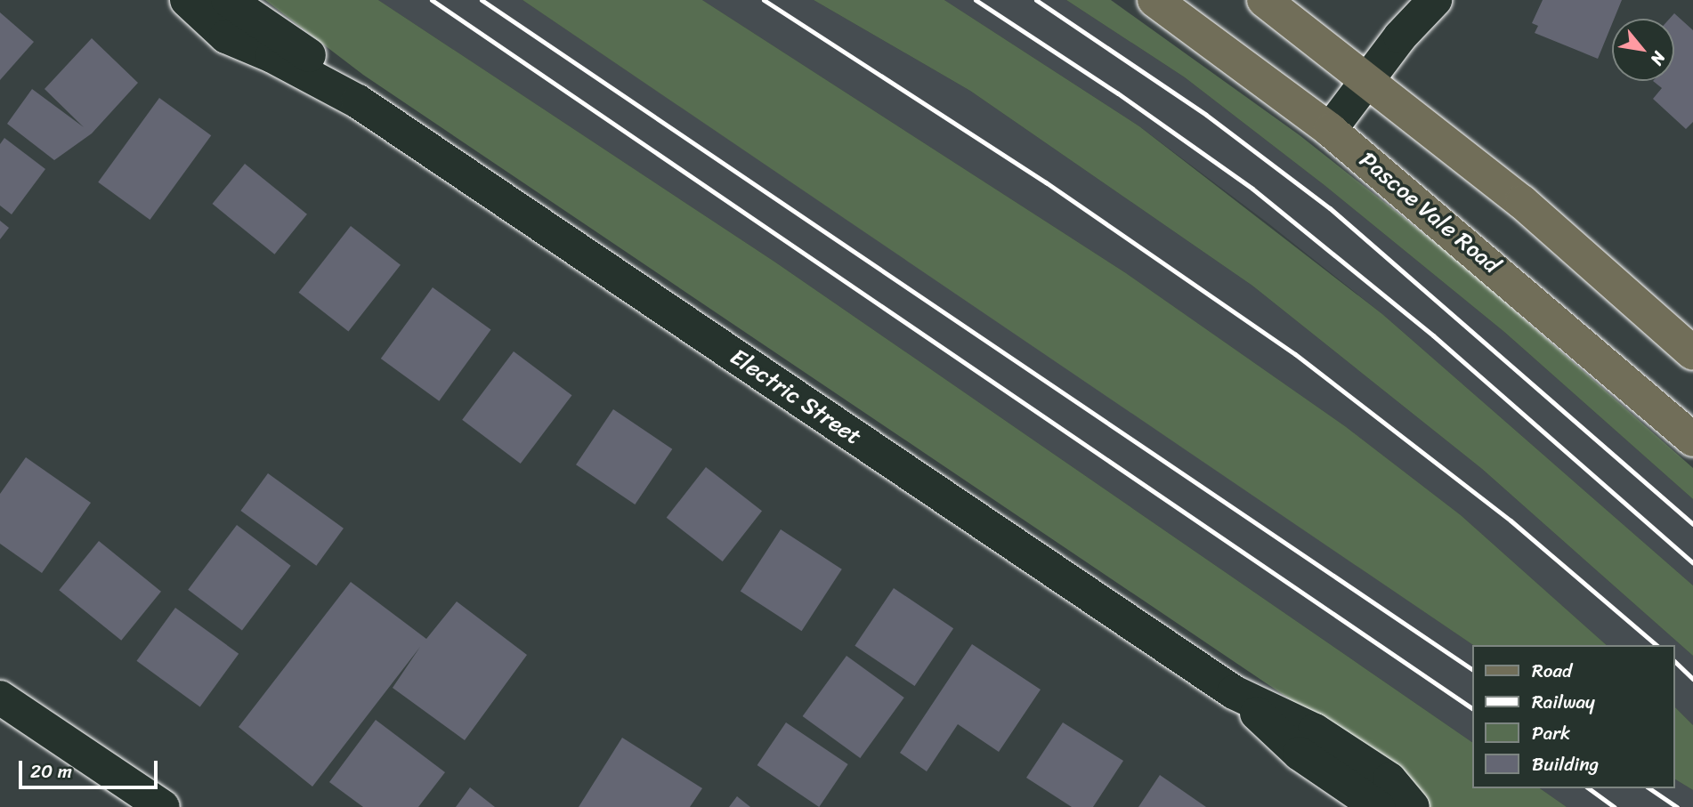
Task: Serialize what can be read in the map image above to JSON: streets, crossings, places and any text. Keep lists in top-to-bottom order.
{
  "streets": {
    "main road": ["Pascoe Vale Road"],
    "street": ["Electric Street"]
  },
  "legend": [
    "Road",
    "Railway",
    "Park",
    "Building"
  ],
  "scale_bar": "20 m",
  "north": "bottom right"
}
